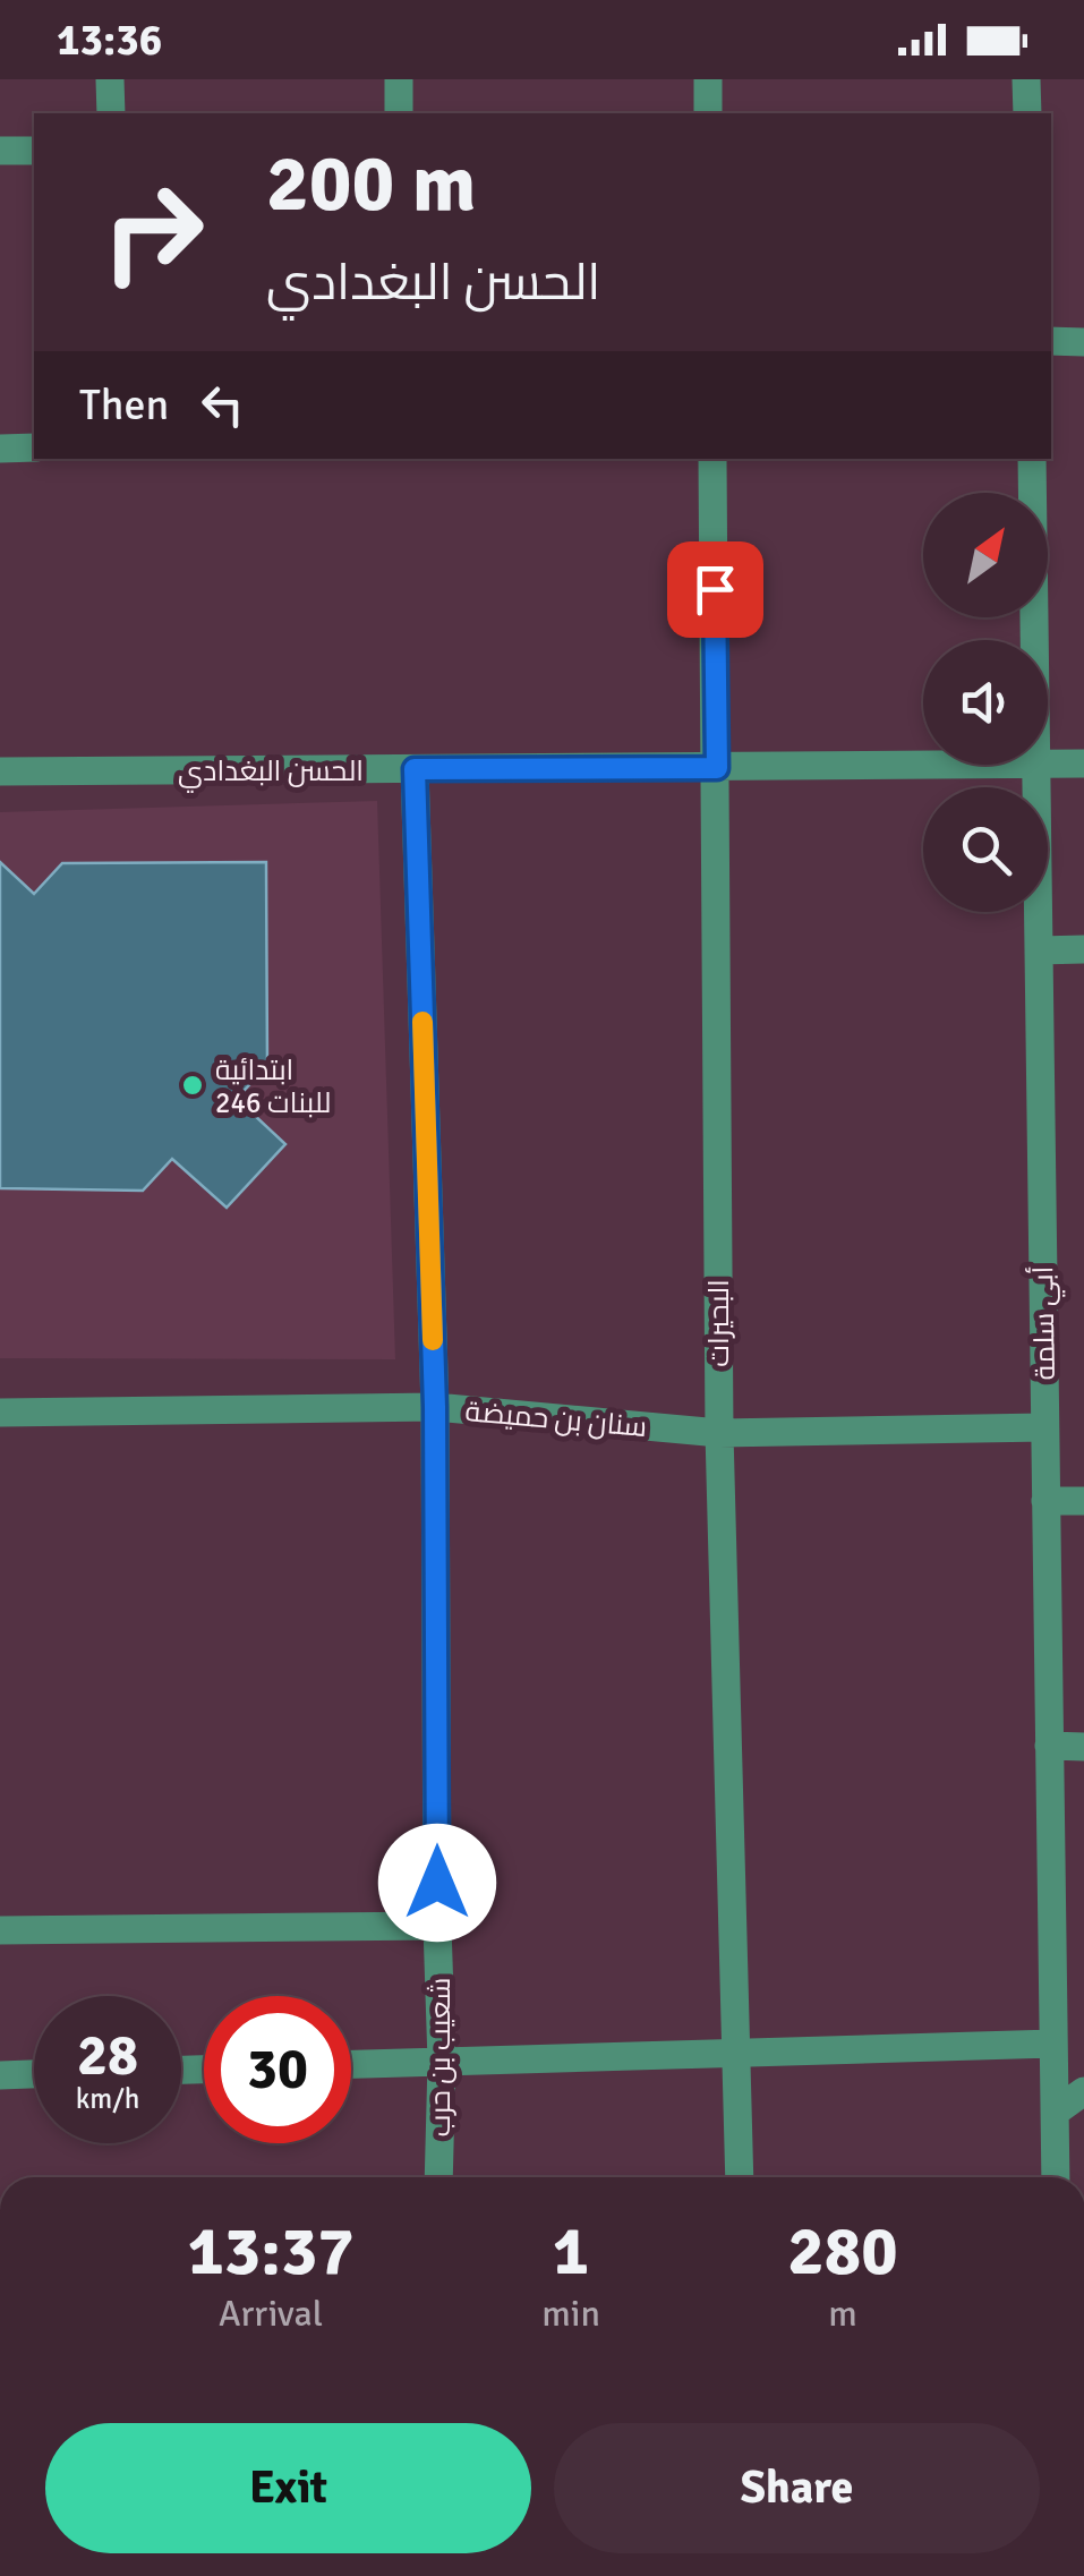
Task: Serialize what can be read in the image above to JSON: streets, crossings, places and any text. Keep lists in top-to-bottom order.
{
  "streets": {
    "street": [
      "الحسن البغدادي",
      "البحيرات",
      "أبي سلمة",
      "سنان بن حميضة",
      "شعيب بن حرب"
    ]
  },
  "crossings": [
    ["الحسن البغدادي", "البحيرات"],
    ["الحسن البغدادي", "أبي سلمة"],
    ["الحسن البغدادي", "شعيب بن حرب"],
    ["البحيرات", "سنان بن حميضة"],
    ["أبي سلمة", "سنان بن حميضة"],
    ["سنان بن حميضة", "شعيب بن حرب"]
  ],
  "places": ["ابتدائية 246 للبنات"],
  "north": "top right",
  "page": {
    "status": "13:36",
    "turn": ["200 m", "الحسن البغدادي"],
    "then": "Then",
    "speed": "28 km/h",
    "limit": "30",
    "eta": [
      "13:37",
      "Arrival",
      "1",
      "min",
      "280",
      "m"
    ],
    "buttons": ["Exit", "Share"]
  }
}
